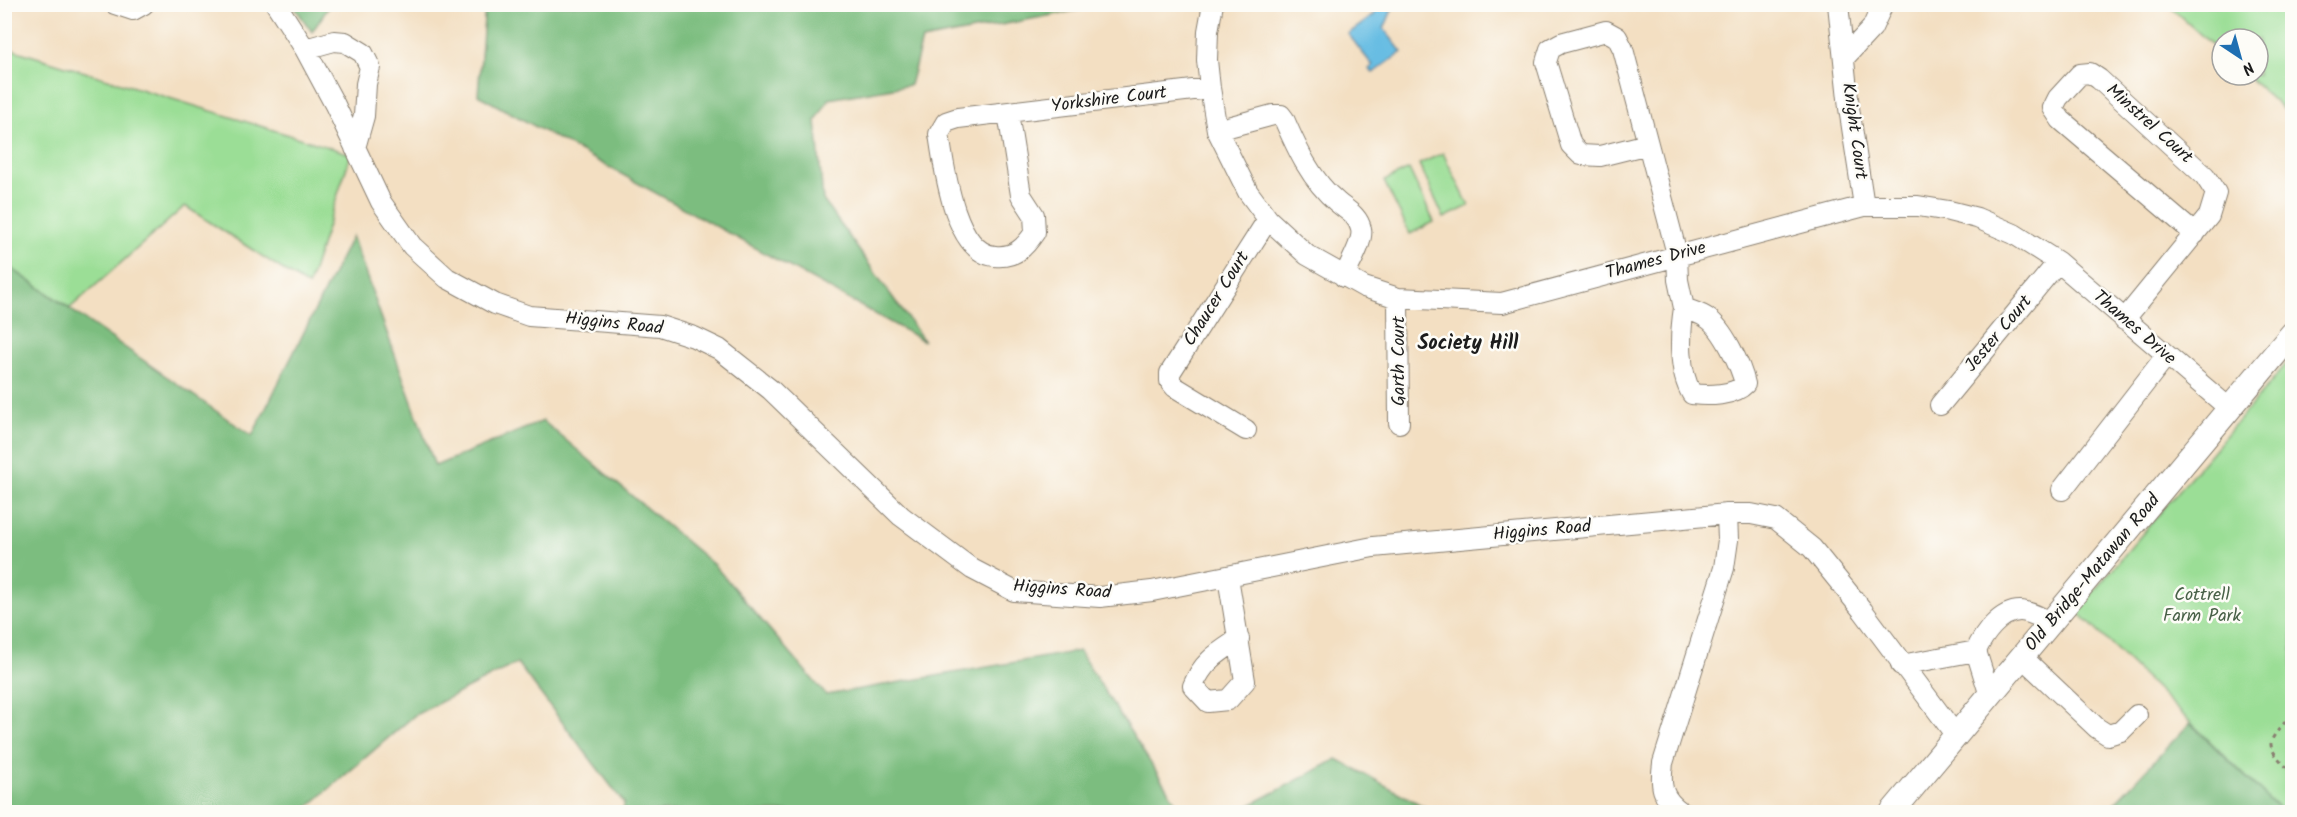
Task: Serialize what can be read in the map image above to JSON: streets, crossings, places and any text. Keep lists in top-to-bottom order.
{
  "streets": {
    "main road": ["Old Bridge-Matawan Road"],
    "street": [
      "Yorkshire Court",
      "Minstrel Court",
      "Knight Court",
      "Thames Drive",
      "Chaucer Court",
      "Higgins Road",
      "Jester Court",
      "Garth Court"
    ]
  },
  "crossings": [
    ["Yorkshire Court", "Thames Drive"],
    ["Minstrel Court", "Thames Drive"],
    ["Knight Court", "Thames Drive"],
    ["Thames Drive", "Chaucer Court"],
    ["Thames Drive", "Jester Court"],
    ["Thames Drive", "Garth Court"],
    ["Thames Drive", "Old Bridge-Matawan Road"],
    ["Higgins Road", "Old Bridge-Matawan Road"]
  ],
  "districts": ["Society Hill"],
  "parks": ["Cottrell Farm Park"],
  "north": "bottom right"
}
